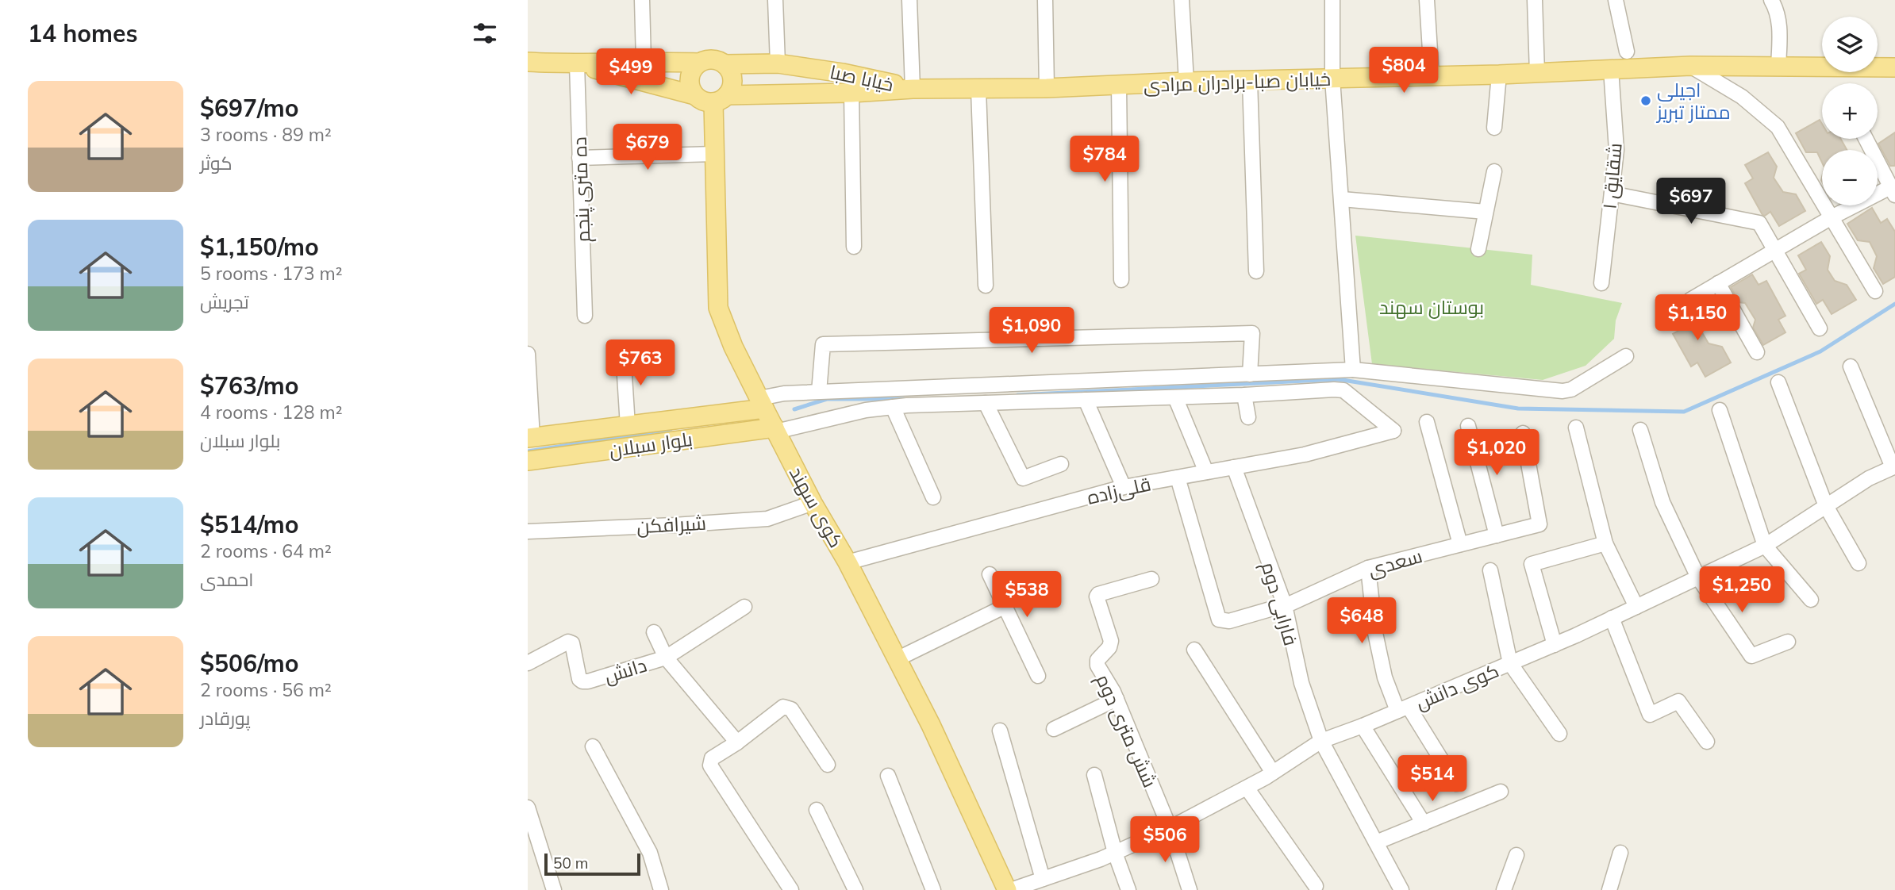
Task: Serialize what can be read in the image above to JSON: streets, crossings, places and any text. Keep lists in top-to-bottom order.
{
  "streets": {
    "main road": [
      "خیابا صبا",
      "خیابان صبا-برادران مرادی",
      "بلوار سبلان",
      "کوی سهند"
    ],
    "street": [
      "شقایق ۱",
      "ده متری پنجم",
      "قلی‌زاده",
      "شیر‌افکن",
      "سعدی",
      "فارابی دوم",
      "دانش",
      "کوی دانش",
      "شش متری دوم"
    ]
  },
  "crossings": [
    ["خیابا صبا", "خیابان صبا-برادران مرادی"],
    ["خیابا صبا", "کوی سهند"],
    ["خیابان صبا-برادران مرادی", "شقایق ۱"],
    ["بلوار سبلان", "کوی سهند"],
    ["قلی‌زاده", "کوی سهند"],
    ["قلی‌زاده", "سعدی"],
    ["قلی‌زاده", "فارابی دوم"],
    ["کوی سهند", "شیر‌افکن"],
    ["کوی سهند", "کوی دانش"],
    ["سعدی", "فارابی دوم"],
    ["فارابی دوم", "کوی دانش"],
    ["کوی دانش", "شش متری دوم"]
  ],
  "parks": ["بوستان سهند"],
  "places": ["اجیلی ممتاز تبریز"],
  "scale_bar": "50 m",
  "page": {
    "heading": "14 homes",
    "map_buttons": ["+", "−"],
    "price": [
      "$804",
      "$499",
      "$679",
      "$784",
      "$697",
      "$1,150",
      "$1,090",
      "$763",
      "$1,020",
      "$1,250",
      "$538",
      "$648",
      "$514",
      "$506"
    ],
    "list": [
      {
        "name": "$697/mo",
        "note": "3 rooms · 89 m² · کوثر"
      },
      {
        "name": "$1,150/mo",
        "note": "5 rooms · 173 m² · تجریش"
      },
      {
        "name": "$763/mo",
        "note": "4 rooms · 128 m² · بلوار سبلان"
      },
      {
        "name": "$514/mo",
        "note": "2 rooms · 64 m² · احمدی"
      },
      {
        "name": "$506/mo",
        "note": "2 rooms · 56 m² · پورقادر"
      }
    ],
    "scale": "50 m"
  }
}
